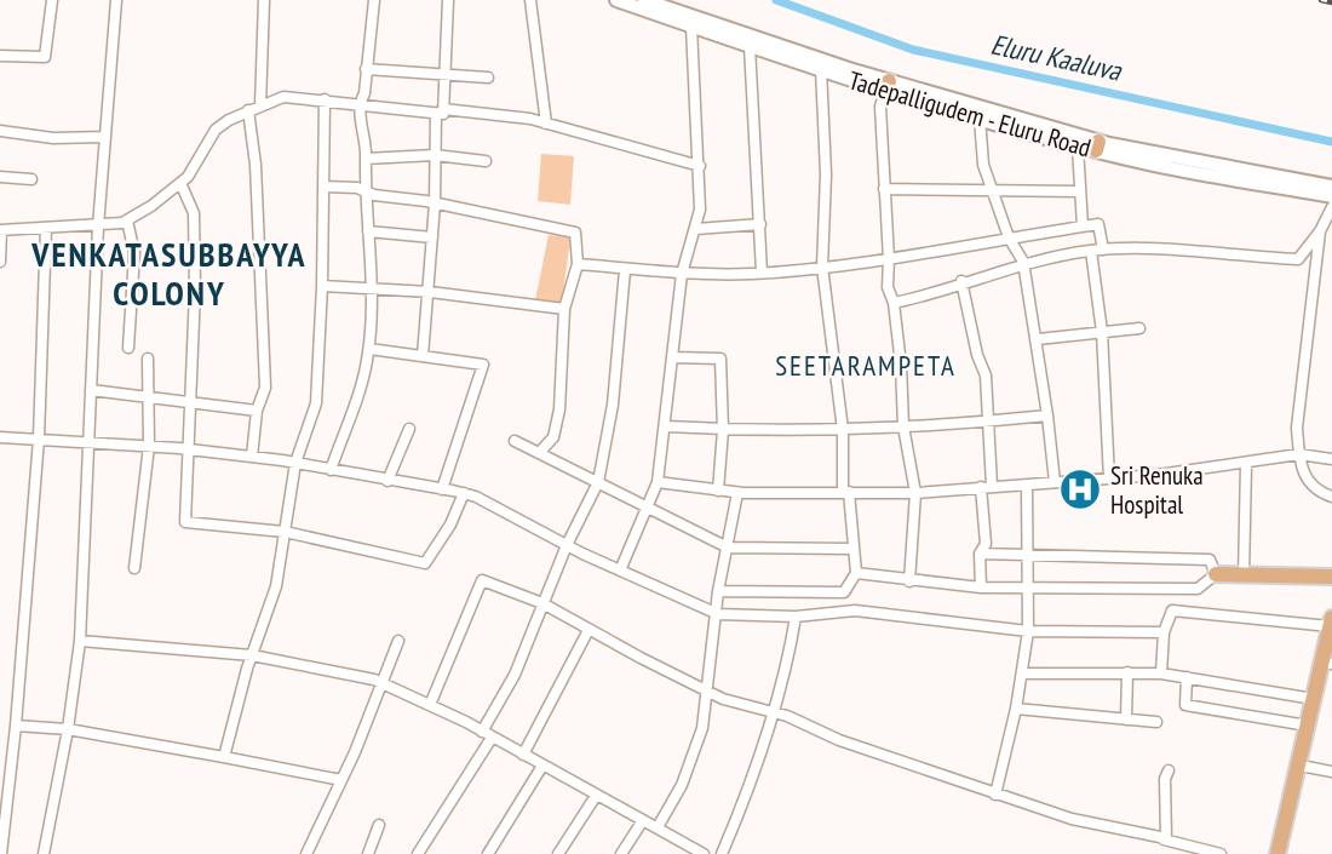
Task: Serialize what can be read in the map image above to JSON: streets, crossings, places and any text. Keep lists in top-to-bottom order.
{
  "streets": {
    "main road": ["Tadepalligudem - Eluru Road"]
  },
  "districts": ["VENKATASUBBAYYA COLONY", "SEETARAMPETA"],
  "water": ["Eluru Kaaluva"],
  "places": {
    "hospital": ["Sri Renuka Hospital"]
  }
}
